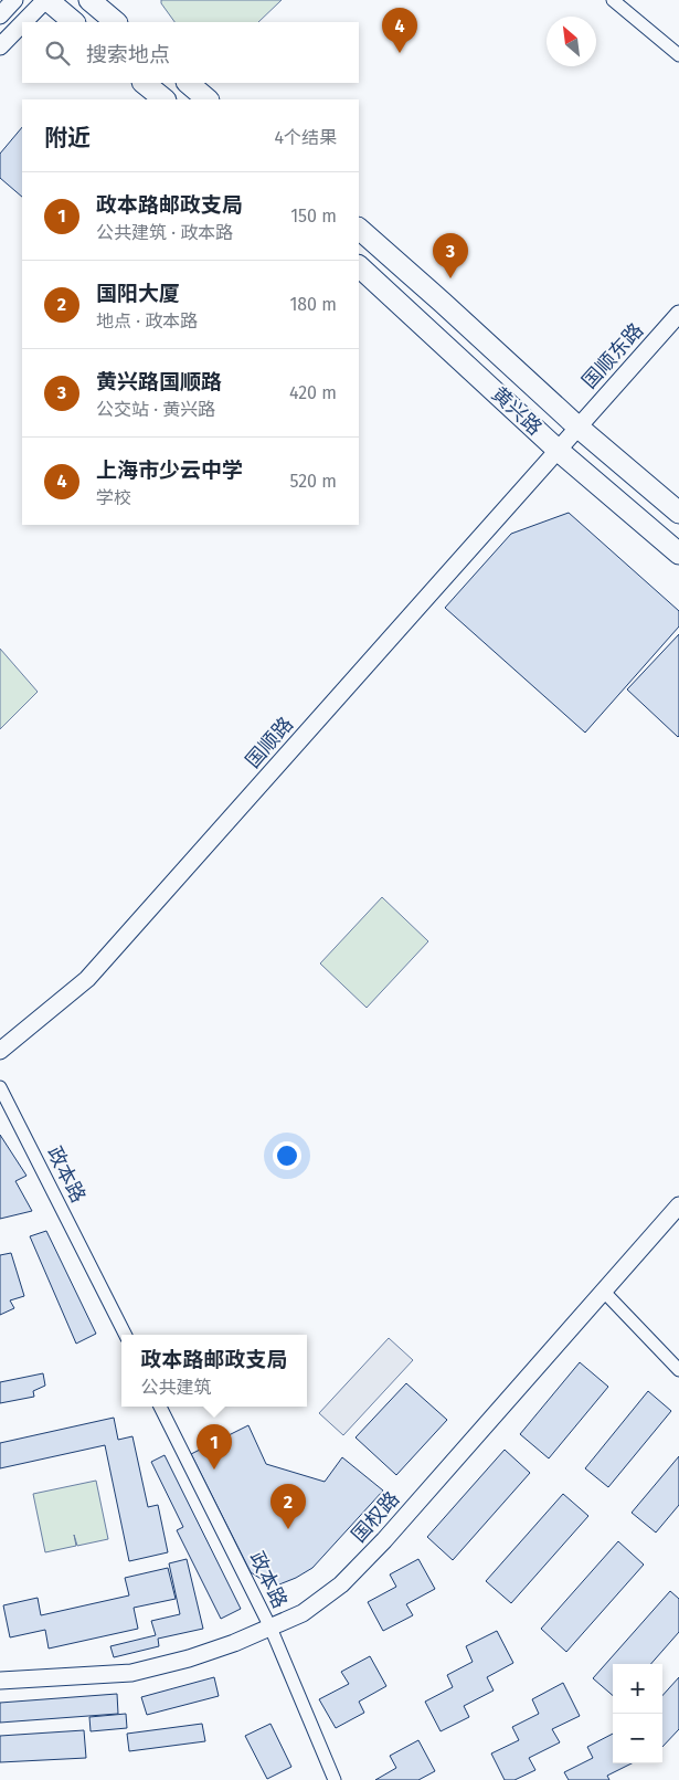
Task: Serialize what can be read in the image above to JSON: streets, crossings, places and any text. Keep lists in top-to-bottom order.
{
  "streets": {
    "main road": ["黄兴路"],
    "street": [
      "国顺东路",
      "国顺路",
      "政本路",
      "国权路"
    ]
  },
  "crossings": [
    ["国顺东路", "黄兴路"],
    ["国顺东路", "国顺路"],
    ["黄兴路", "国顺路"],
    ["政本路", "国权路"]
  ],
  "north": "top left",
  "page": {
    "pins": [
      "4",
      "3",
      "1",
      "2"
    ],
    "search": "搜索地点",
    "heading": ["附近", "4个结果"],
    "list": [
      {
        "mark": "1",
        "name": "政本路邮政支局",
        "note": "公共建筑 · 政本路",
        "value": "150 m"
      },
      {
        "mark": "2",
        "name": "国阳大厦",
        "note": "地点 · 政本路",
        "value": "180 m"
      },
      {
        "mark": "3",
        "name": "黄兴路国顺路",
        "note": "公交站 · 黄兴路",
        "value": "420 m"
      },
      {
        "mark": "4",
        "name": "上海市少云中学",
        "note": "学校",
        "value": "520 m"
      }
    ],
    "popup": ["政本路邮政支局", "公共建筑"],
    "map_buttons": ["+", "−"]
  }
}
